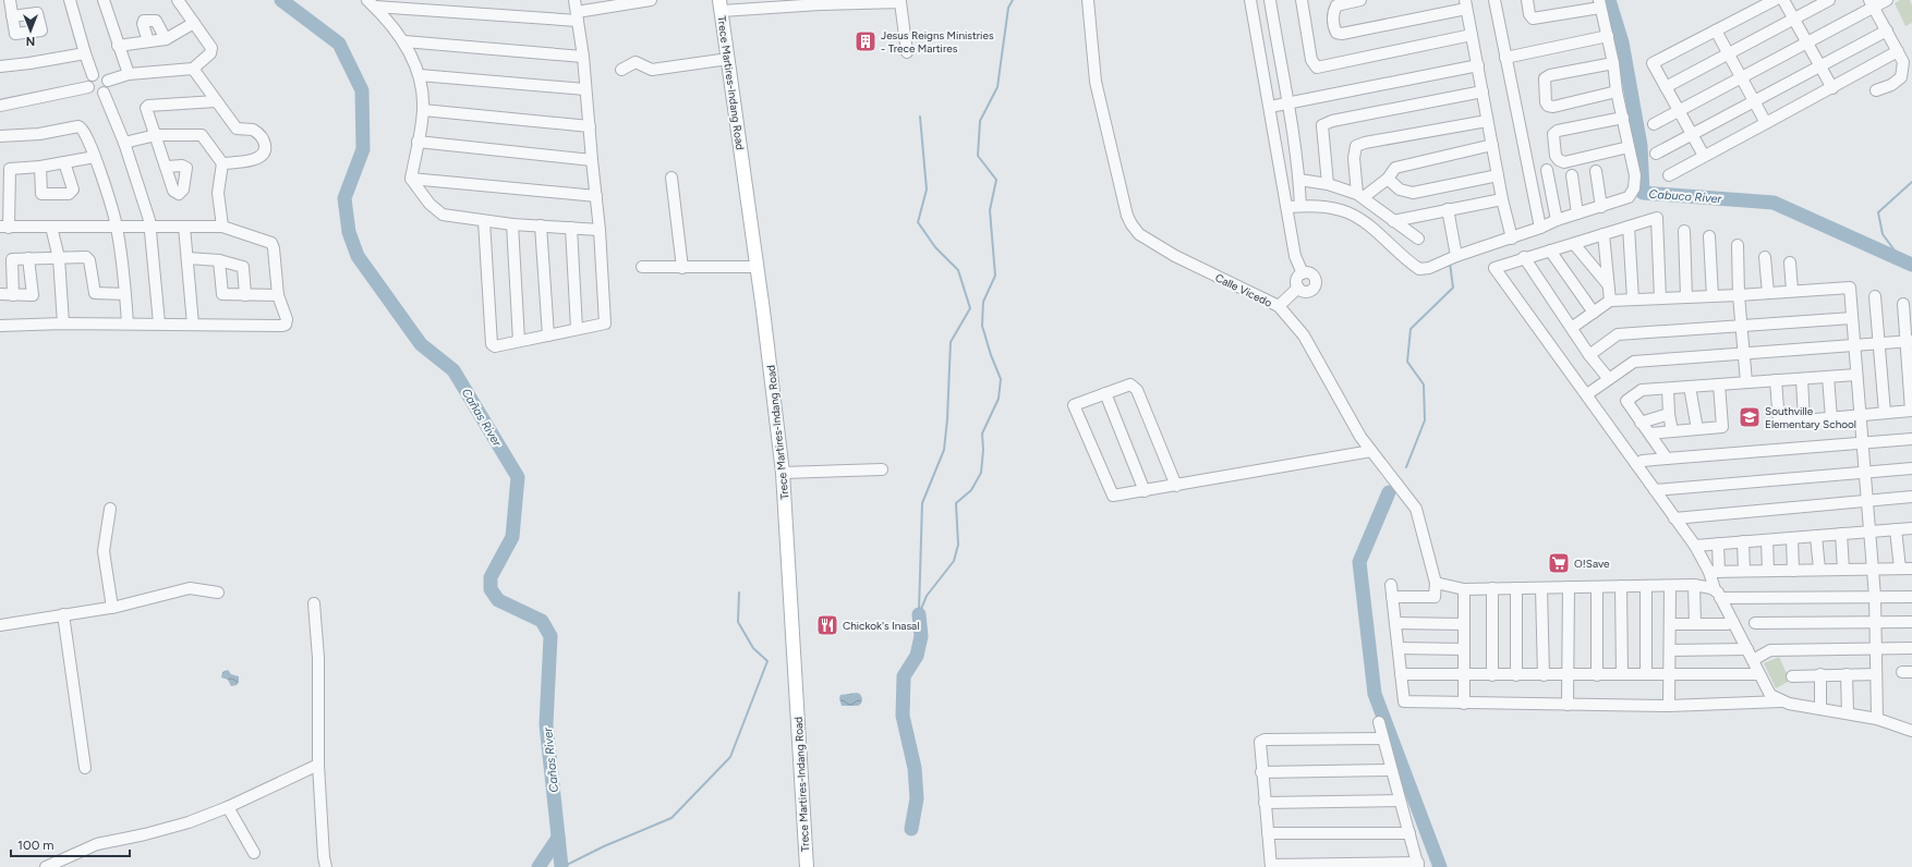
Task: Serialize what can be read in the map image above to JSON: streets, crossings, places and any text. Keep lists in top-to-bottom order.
{
  "streets": {
    "main road": ["Trece Martires-Indang Road"],
    "street": ["Calle Vicedo"]
  },
  "water": ["Cabuco River", "Cañas River"],
  "places": {
    "building": ["Jesus Reigns Ministries - Trece Martires"],
    "school or university": ["Southville Elementary School"],
    "supermarket": ["O!Save"],
    "restaurant": ["Chickok's Inasal"]
  },
  "scale_bar": "100 m",
  "north": "bottom"
}
